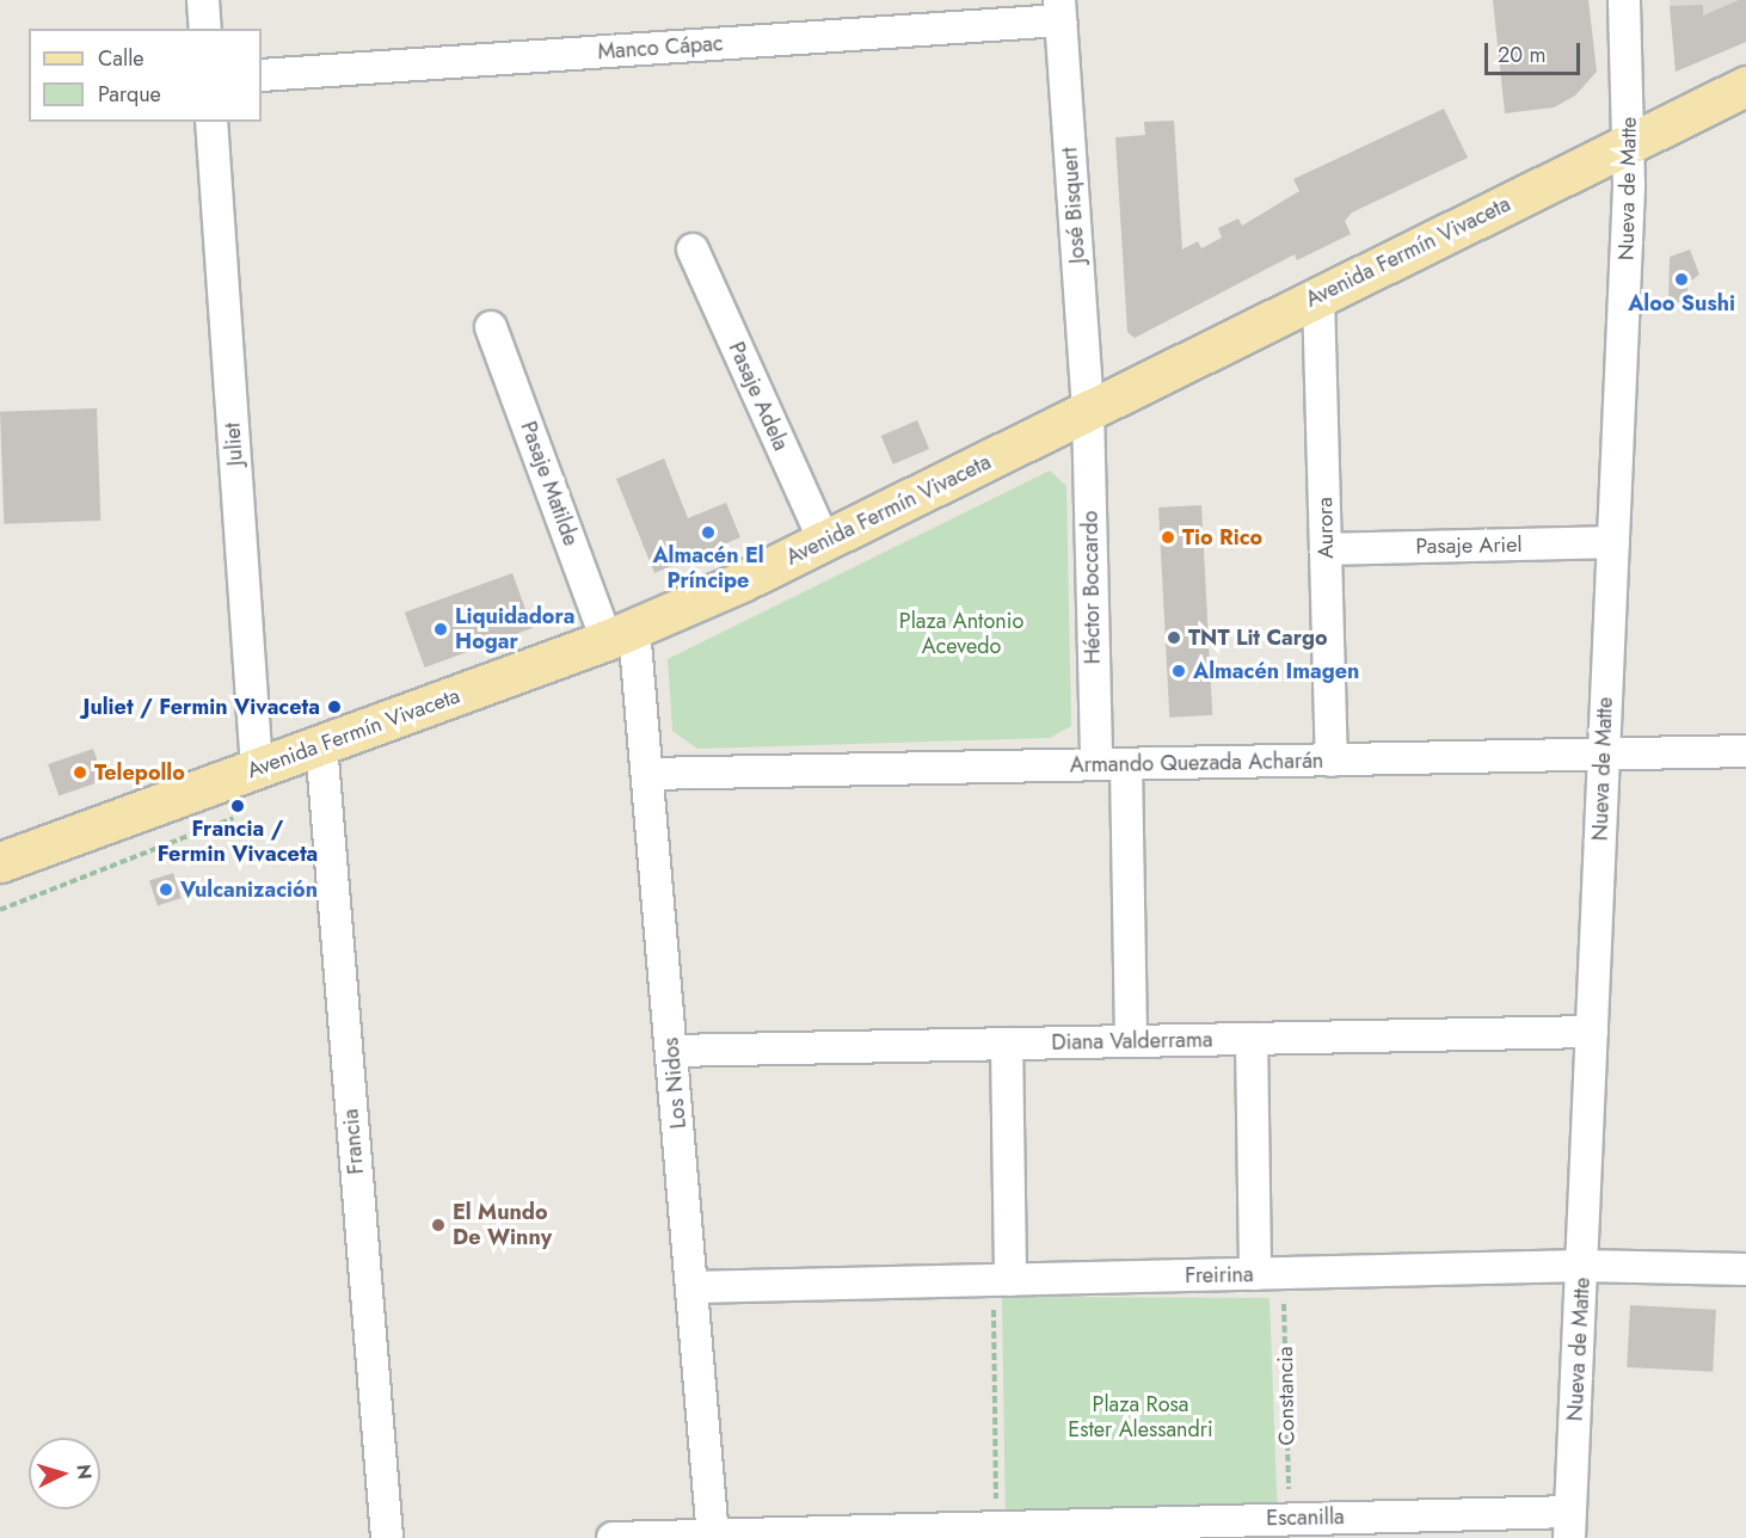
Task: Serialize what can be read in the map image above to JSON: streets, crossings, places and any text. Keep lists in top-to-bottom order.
{
  "streets": {
    "main road": ["Avenida Fermín Vivaceta"],
    "street": [
      "Manco Cápac",
      "Nueva de Matte",
      "José Bisquert",
      "Pasaje Adela",
      "Juliet",
      "Pasaje Matilde",
      "Aurora",
      "Pasaje Ariel",
      "Héctor Boccardo",
      "Armando Quezada Acharán",
      "Diana Valderrama",
      "Los Nidos",
      "Francia",
      "Freirina",
      "Escanilla"
    ],
    "path": ["Constancia"]
  },
  "crossings": [
    ["Manco Cápac", "José Bisquert"],
    ["Nueva de Matte", "Avenida Fermín Vivaceta"],
    ["Nueva de Matte", "Pasaje Ariel"],
    ["Nueva de Matte", "Armando Quezada Acharán"],
    ["Nueva de Matte", "Diana Valderrama"],
    ["Nueva de Matte", "Freirina"],
    ["Nueva de Matte", "Escanilla"],
    ["José Bisquert", "Avenida Fermín Vivaceta"],
    ["José Bisquert", "Héctor Boccardo"],
    ["Avenida Fermín Vivaceta", "Pasaje Adela"],
    ["Avenida Fermín Vivaceta", "Juliet"],
    ["Avenida Fermín Vivaceta", "Pasaje Matilde"],
    ["Avenida Fermín Vivaceta", "Aurora"],
    ["Avenida Fermín Vivaceta", "Héctor Boccardo"],
    ["Avenida Fermín Vivaceta", "Los Nidos"],
    ["Avenida Fermín Vivaceta", "Francia"],
    ["Pasaje Matilde", "Los Nidos"],
    ["Aurora", "Pasaje Ariel"],
    ["Aurora", "Armando Quezada Acharán"],
    ["Héctor Boccardo", "Armando Quezada Acharán"],
    ["Armando Quezada Acharán", "Los Nidos"],
    ["Diana Valderrama", "Los Nidos"],
    ["Los Nidos", "Freirina"],
    ["Los Nidos", "Escanilla"],
    ["Freirina", "Constancia"],
    ["Constancia", "Escanilla"]
  ],
  "parks": ["Plaza Antonio Acevedo", "Plaza Rosa Ester Alessandri"],
  "places": [
    "Aloo Sushi",
    "Almacén El Príncipe",
    "Tio Rico",
    "Liquidadora Hogar",
    "TNT Lit Cargo",
    "Almacén Imagen",
    "Juliet / Fermin Vivaceta",
    "Telepollo",
    "Francia / Fermin Vivaceta",
    "Vulcanización",
    "El Mundo De Winny"
  ],
  "legend": ["Calle", "Parque"],
  "scale_bar": "20 m",
  "north": "right"
}
